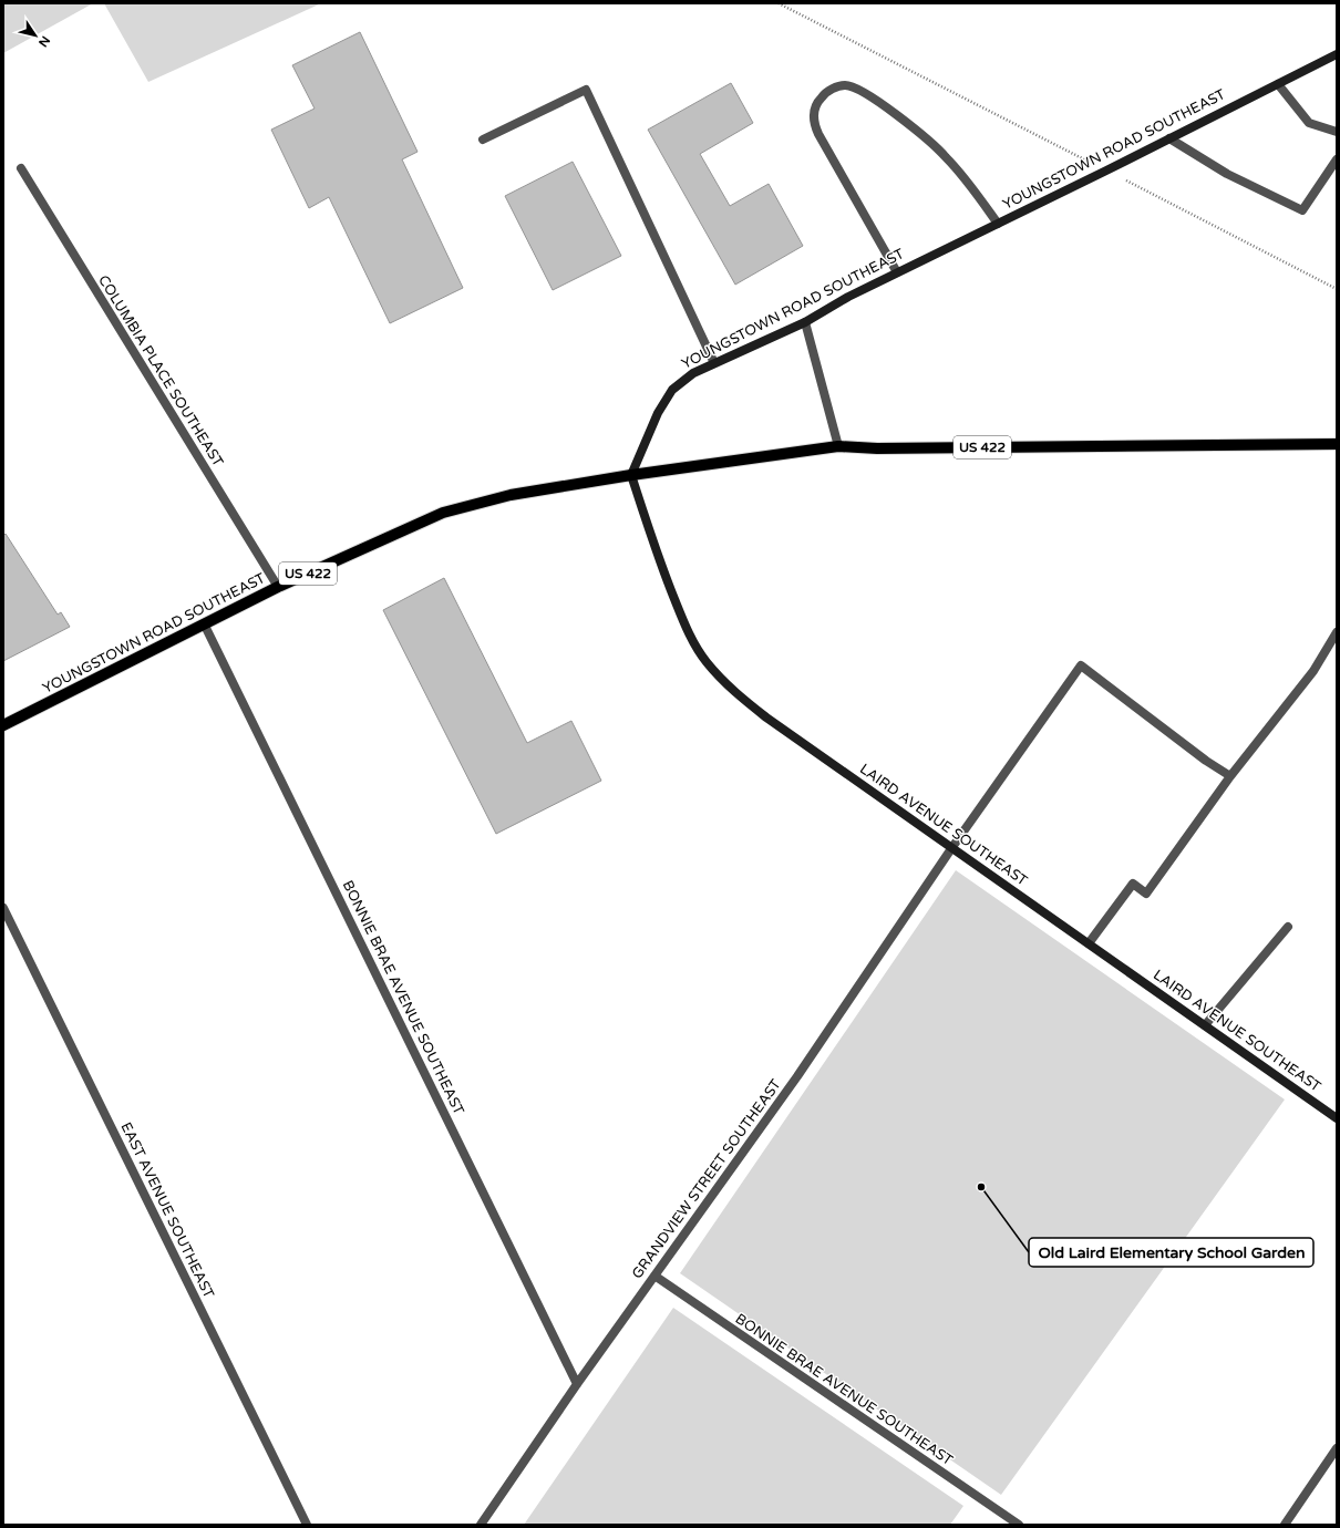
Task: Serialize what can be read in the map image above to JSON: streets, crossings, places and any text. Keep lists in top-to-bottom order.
{
  "streets": {
    "main road": ["YOUNGSTOWN ROAD SOUTHEAST", "US 422"],
    "street": [
      "COLUMBIA PLACE SOUTHEAST",
      "LAIRD AVENUE SOUTHEAST",
      "BONNIE BRAE AVENUE SOUTHEAST",
      "GRANDVIEW STREET SOUTHEAST",
      "EAST AVENUE SOUTHEAST"
    ]
  },
  "crossings": [
    ["YOUNGSTOWN ROAD SOUTHEAST", "COLUMBIA PLACE SOUTHEAST"],
    ["YOUNGSTOWN ROAD SOUTHEAST", "US 422"],
    ["YOUNGSTOWN ROAD SOUTHEAST", "LAIRD AVENUE SOUTHEAST"],
    ["YOUNGSTOWN ROAD SOUTHEAST", "BONNIE BRAE AVENUE SOUTHEAST"],
    ["US 422", "LAIRD AVENUE SOUTHEAST"],
    ["LAIRD AVENUE SOUTHEAST", "GRANDVIEW STREET SOUTHEAST"],
    ["BONNIE BRAE AVENUE SOUTHEAST", "GRANDVIEW STREET SOUTHEAST"]
  ],
  "places": ["Old Laird Elementary School Garden"],
  "north": "bottom right"
}
